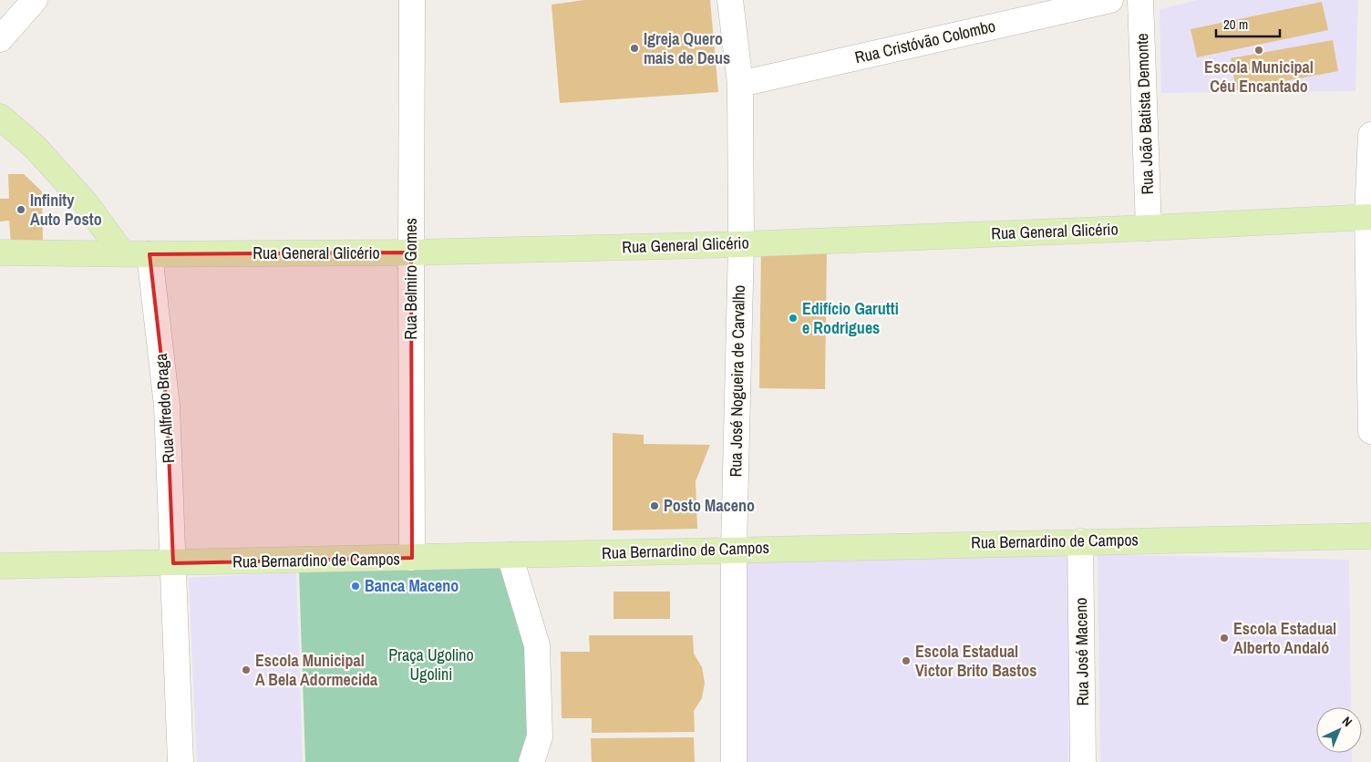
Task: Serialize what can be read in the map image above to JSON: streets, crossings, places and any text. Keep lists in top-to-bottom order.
{
  "streets": {
    "main road": ["Rua General Glicério", "Rua Bernardino de Campos"],
    "street": [
      "Rua Cristóvão Colombo",
      "Rua João Batista Demonte",
      "Rua Belmiro Gomes",
      "Rua José Nogueira de Carvalho",
      "Rua Alfredo Braga",
      "Rua José Maceno"
    ]
  },
  "crossings": [
    ["Rua Cristóvão Colombo", "Rua José Nogueira de Carvalho"],
    ["Rua João Batista Demonte", "Rua General Glicério"],
    ["Rua General Glicério", "Rua Belmiro Gomes"],
    ["Rua General Glicério", "Rua José Nogueira de Carvalho"],
    ["Rua General Glicério", "Rua Alfredo Braga"],
    ["Rua Belmiro Gomes", "Rua Bernardino de Campos"],
    ["Rua José Nogueira de Carvalho", "Rua Bernardino de Campos"],
    ["Rua Alfredo Braga", "Rua Bernardino de Campos"],
    ["Rua Bernardino de Campos", "Rua José Maceno"]
  ],
  "parks": ["Praça Ugolino Ugolini"],
  "places": [
    "Igreja Quero mais de Deus",
    "Escola Municipal Céu Encantado",
    "Infinity Auto Posto",
    "Edifício Garutti e Rodrigues",
    "Posto Maceno",
    "Banca Maceno",
    "Escola Estadual Alberto Andaló",
    "Escola Estadual Victor Brito Bastos",
    "Escola Municipal A Bela Adormecida"
  ],
  "scale_bar": "20 m",
  "north": "top right"
}
